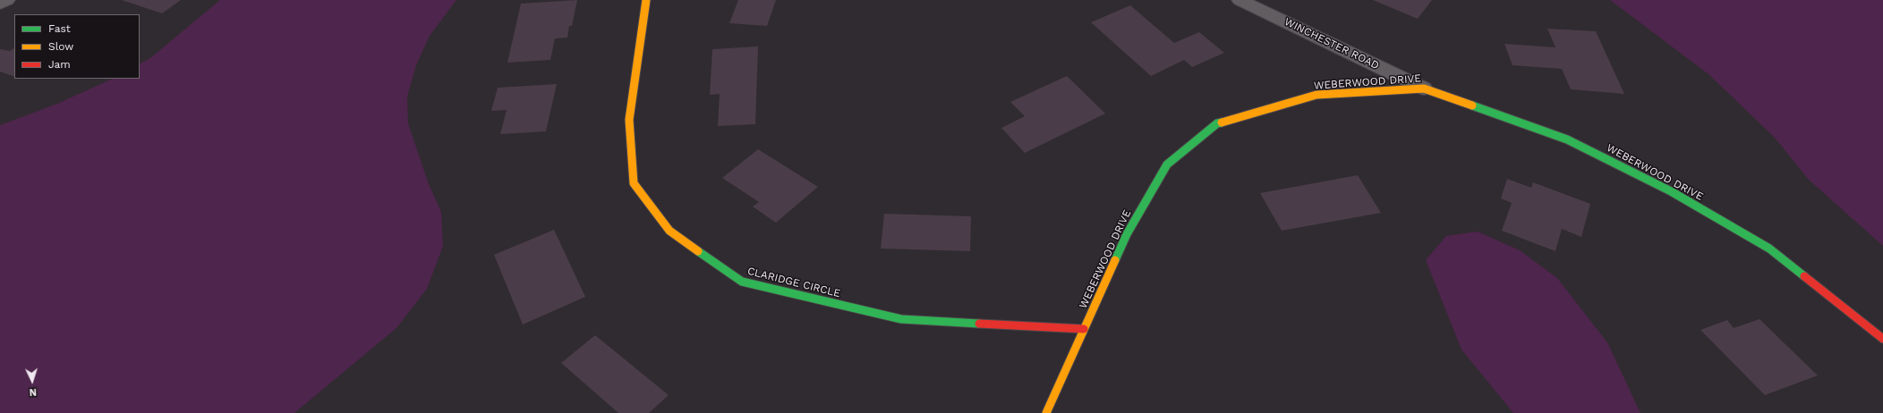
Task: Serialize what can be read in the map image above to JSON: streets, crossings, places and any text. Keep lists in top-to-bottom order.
{
  "streets": {
    "street": ["WINCHESTER ROAD", "WEBERWOOD DRIVE", "CLARIDGE CIRCLE"]
  },
  "crossings": [
    ["WINCHESTER ROAD", "WEBERWOOD DRIVE"],
    ["WEBERWOOD DRIVE", "CLARIDGE CIRCLE"]
  ],
  "legend": ["Fast", "Slow", "Jam"],
  "north": "bottom"
}
